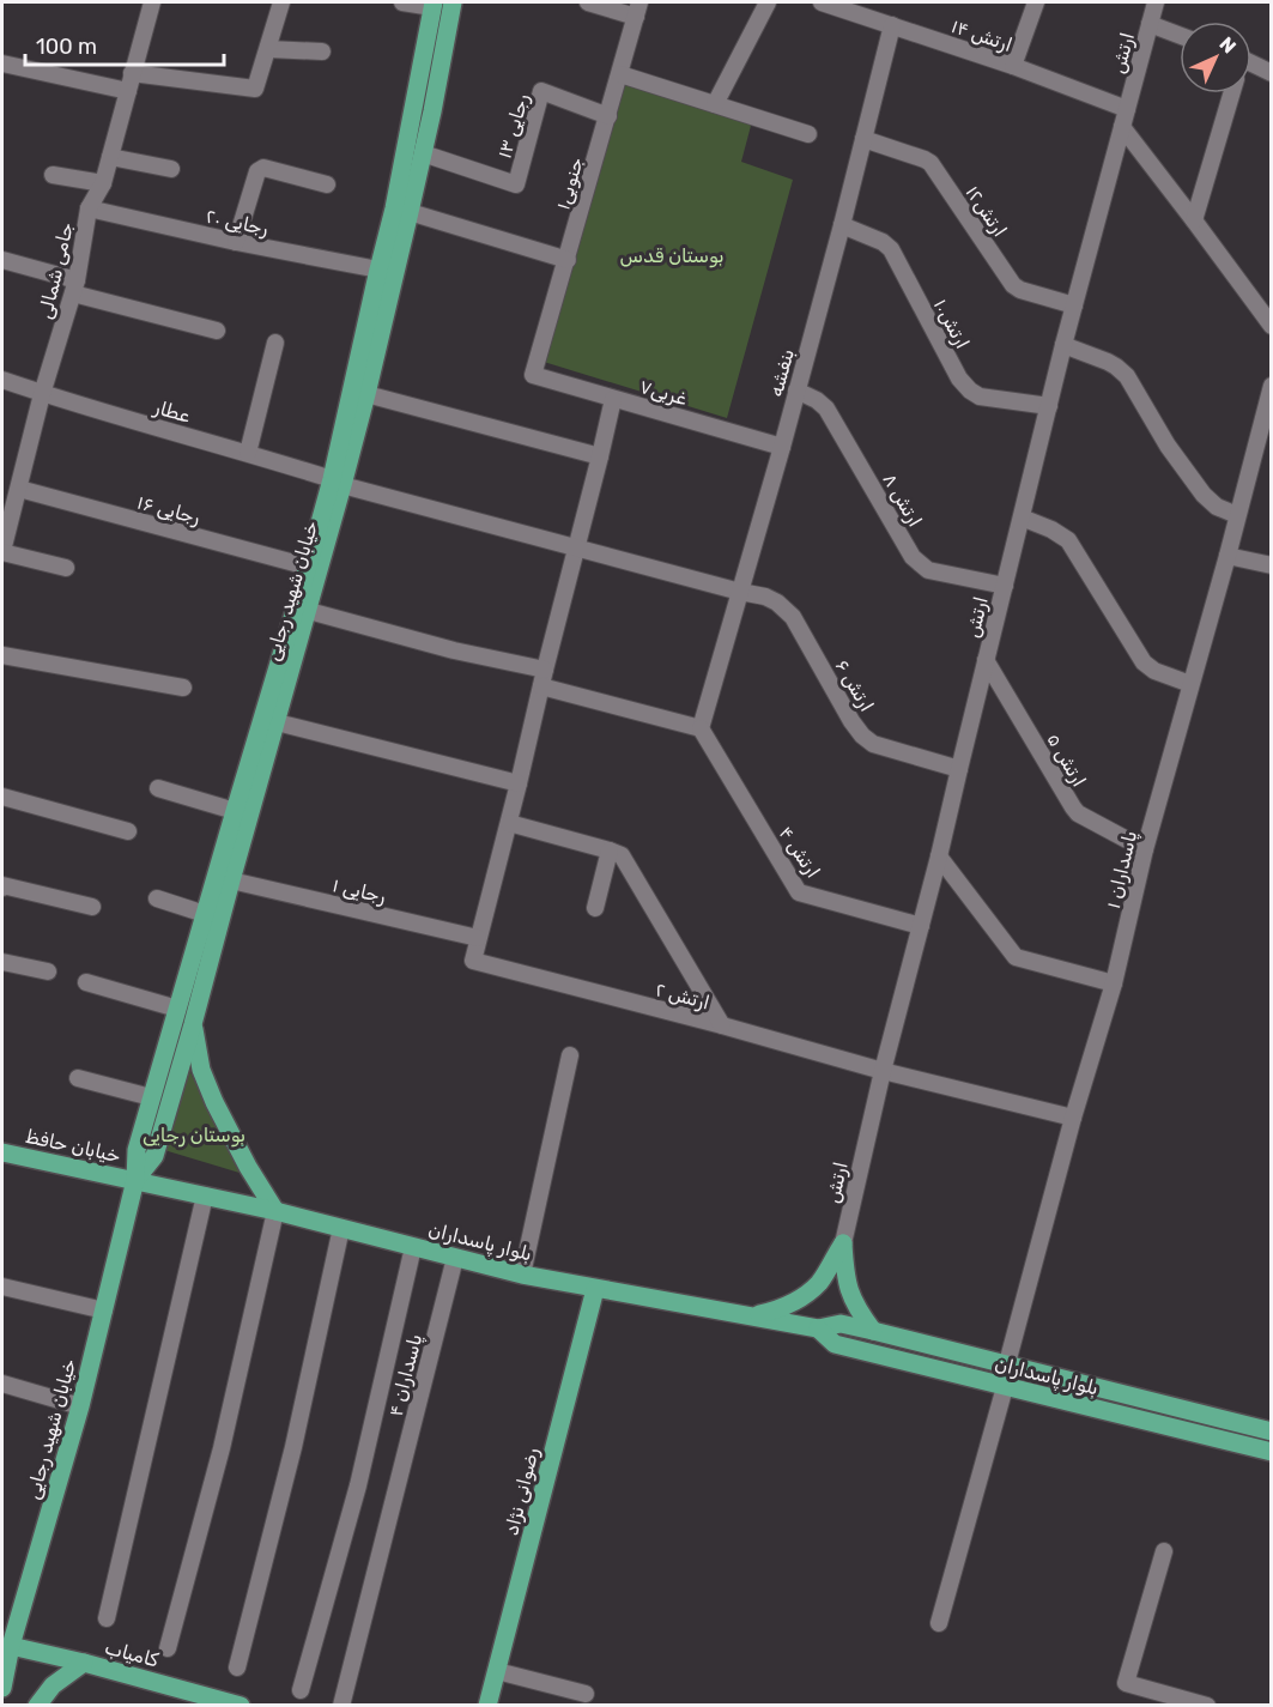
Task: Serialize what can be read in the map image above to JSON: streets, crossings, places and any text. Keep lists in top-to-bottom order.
{
  "streets": {
    "main road": [
      "خیابان شهید رجایی",
      "خیابان حافظ",
      "بلوار پاسداران",
      "رضوانی نژاد",
      "کامیاب"
    ],
    "street": [
      "ارتش ۱۴",
      "ارتش",
      "رجایی ۱۳",
      "جنوبی۱",
      "ارتش۱۲",
      "رجایی ۲۰",
      "جامی شمالی",
      "ارتش۱۰",
      "بنفشه",
      "غربی۷",
      "عطار",
      "ارتش ۸",
      "رجایی ۱۶",
      "ارتش ۶",
      "ارتش ۵",
      "ارتش ۴",
      "پاسداران ۱",
      "رجایی ۱",
      "ارتش ۲",
      "پاسداران ۴"
    ]
  },
  "crossings": [
    ["ارتش ۱۴", "ارتش"],
    ["ارتش ۱۴", "بنفشه"],
    ["ارتش", "ارتش۱۲"],
    ["ارتش", "ارتش۱۰"],
    ["ارتش", "ارتش ۸"],
    ["ارتش", "ارتش ۶"],
    ["ارتش", "ارتش ۵"],
    ["ارتش", "ارتش ۴"],
    ["ارتش", "ارتش ۲"],
    ["رجایی ۱۳", "جنوبی۱"],
    ["رجایی ۱۳", "خیابان شهید رجایی"],
    ["جنوبی۱", "غربی۷"],
    ["ارتش۱۲", "بنفشه"],
    ["رجایی ۲۰", "جامی شمالی"],
    ["رجایی ۲۰", "خیابان شهید رجایی"],
    ["جامی شمالی", "عطار"],
    ["جامی شمالی", "رجایی ۱۶"],
    ["ارتش۱۰", "بنفشه"],
    ["بنفشه", "غربی۷"],
    ["بنفشه", "ارتش ۸"],
    ["بنفشه", "ارتش ۶"],
    ["بنفشه", "ارتش ۴"],
    ["عطار", "خیابان شهید رجایی"],
    ["عطار", "ارتش ۶"],
    ["رجایی ۱۶", "خیابان شهید رجایی"],
    ["خیابان شهید رجایی", "رجایی ۱"],
    ["خیابان شهید رجایی", "خیابان حافظ"],
    ["خیابان شهید رجایی", "بلوار پاسداران"],
    ["خیابان شهید رجایی", "کامیاب"],
    ["ارتش ۵", "پاسداران ۱"],
    ["پاسداران ۱", "ارتش ۲"],
    ["پاسداران ۱", "بلوار پاسداران"],
    ["رجایی ۱", "ارتش ۲"],
    ["خیابان حافظ", "بلوار پاسداران"],
    ["بلوار پاسداران", "پاسداران ۴"],
    ["بلوار پاسداران", "رضوانی نژاد"]
  ],
  "parks": ["بوستان قدس", "بوستان رجایی"],
  "scale_bar": "100 m",
  "north": "top right"
}
